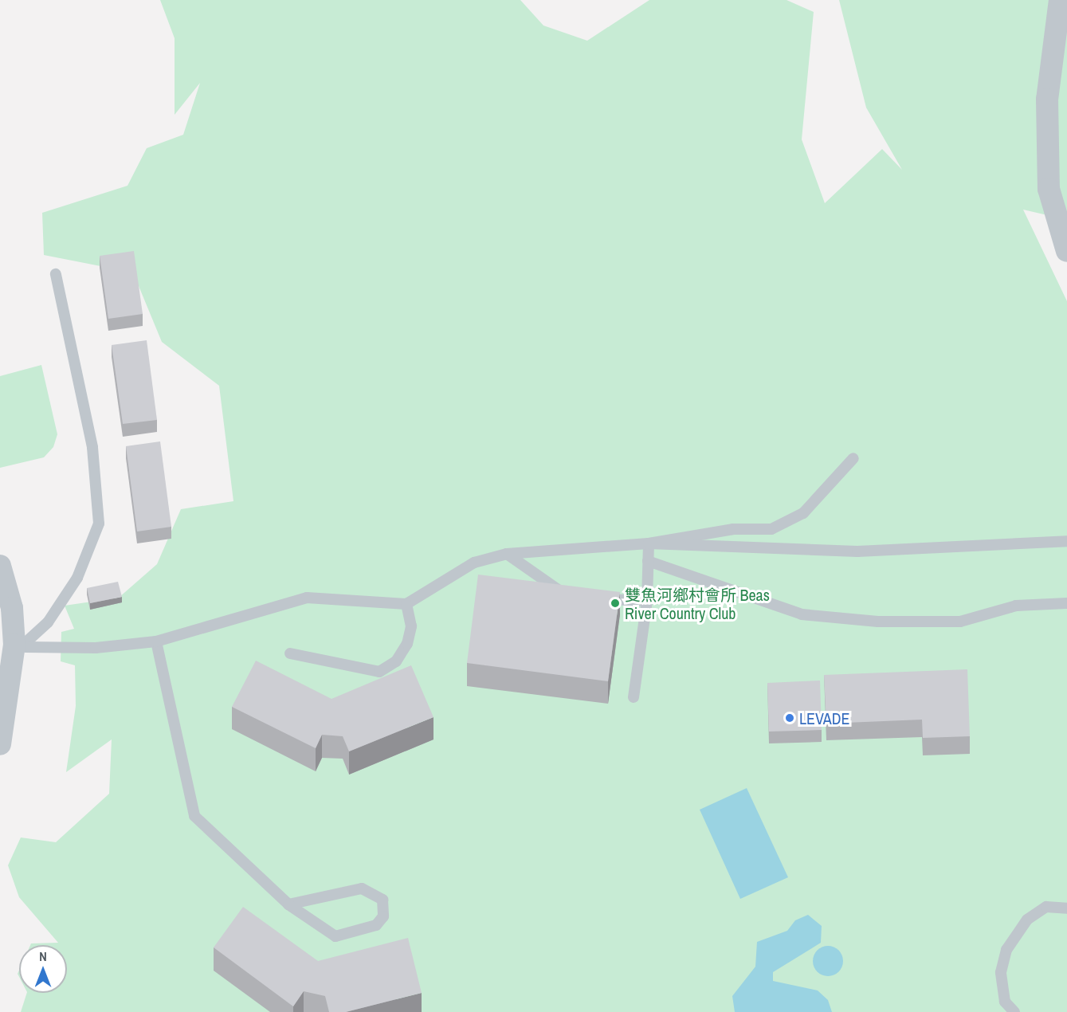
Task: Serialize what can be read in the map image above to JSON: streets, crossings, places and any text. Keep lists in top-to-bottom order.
{
  "places": ["雙魚河鄉村會所 Beas River Country Club", "LEVADE"],
  "north": "top"
}
